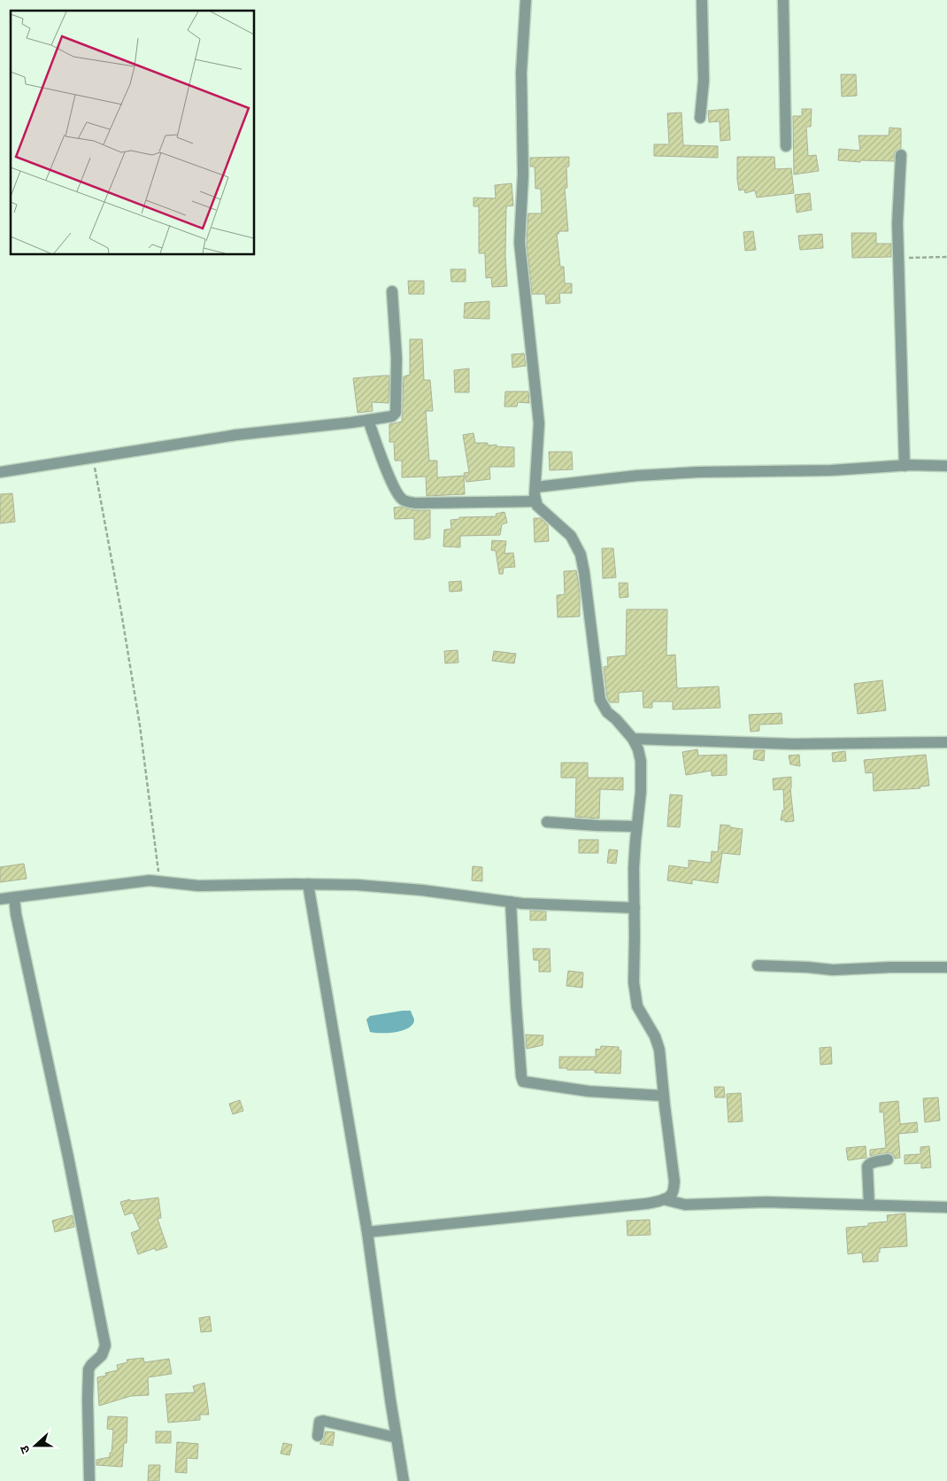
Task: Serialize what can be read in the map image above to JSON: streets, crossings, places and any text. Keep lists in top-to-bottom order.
{
  "north": "left"
}
